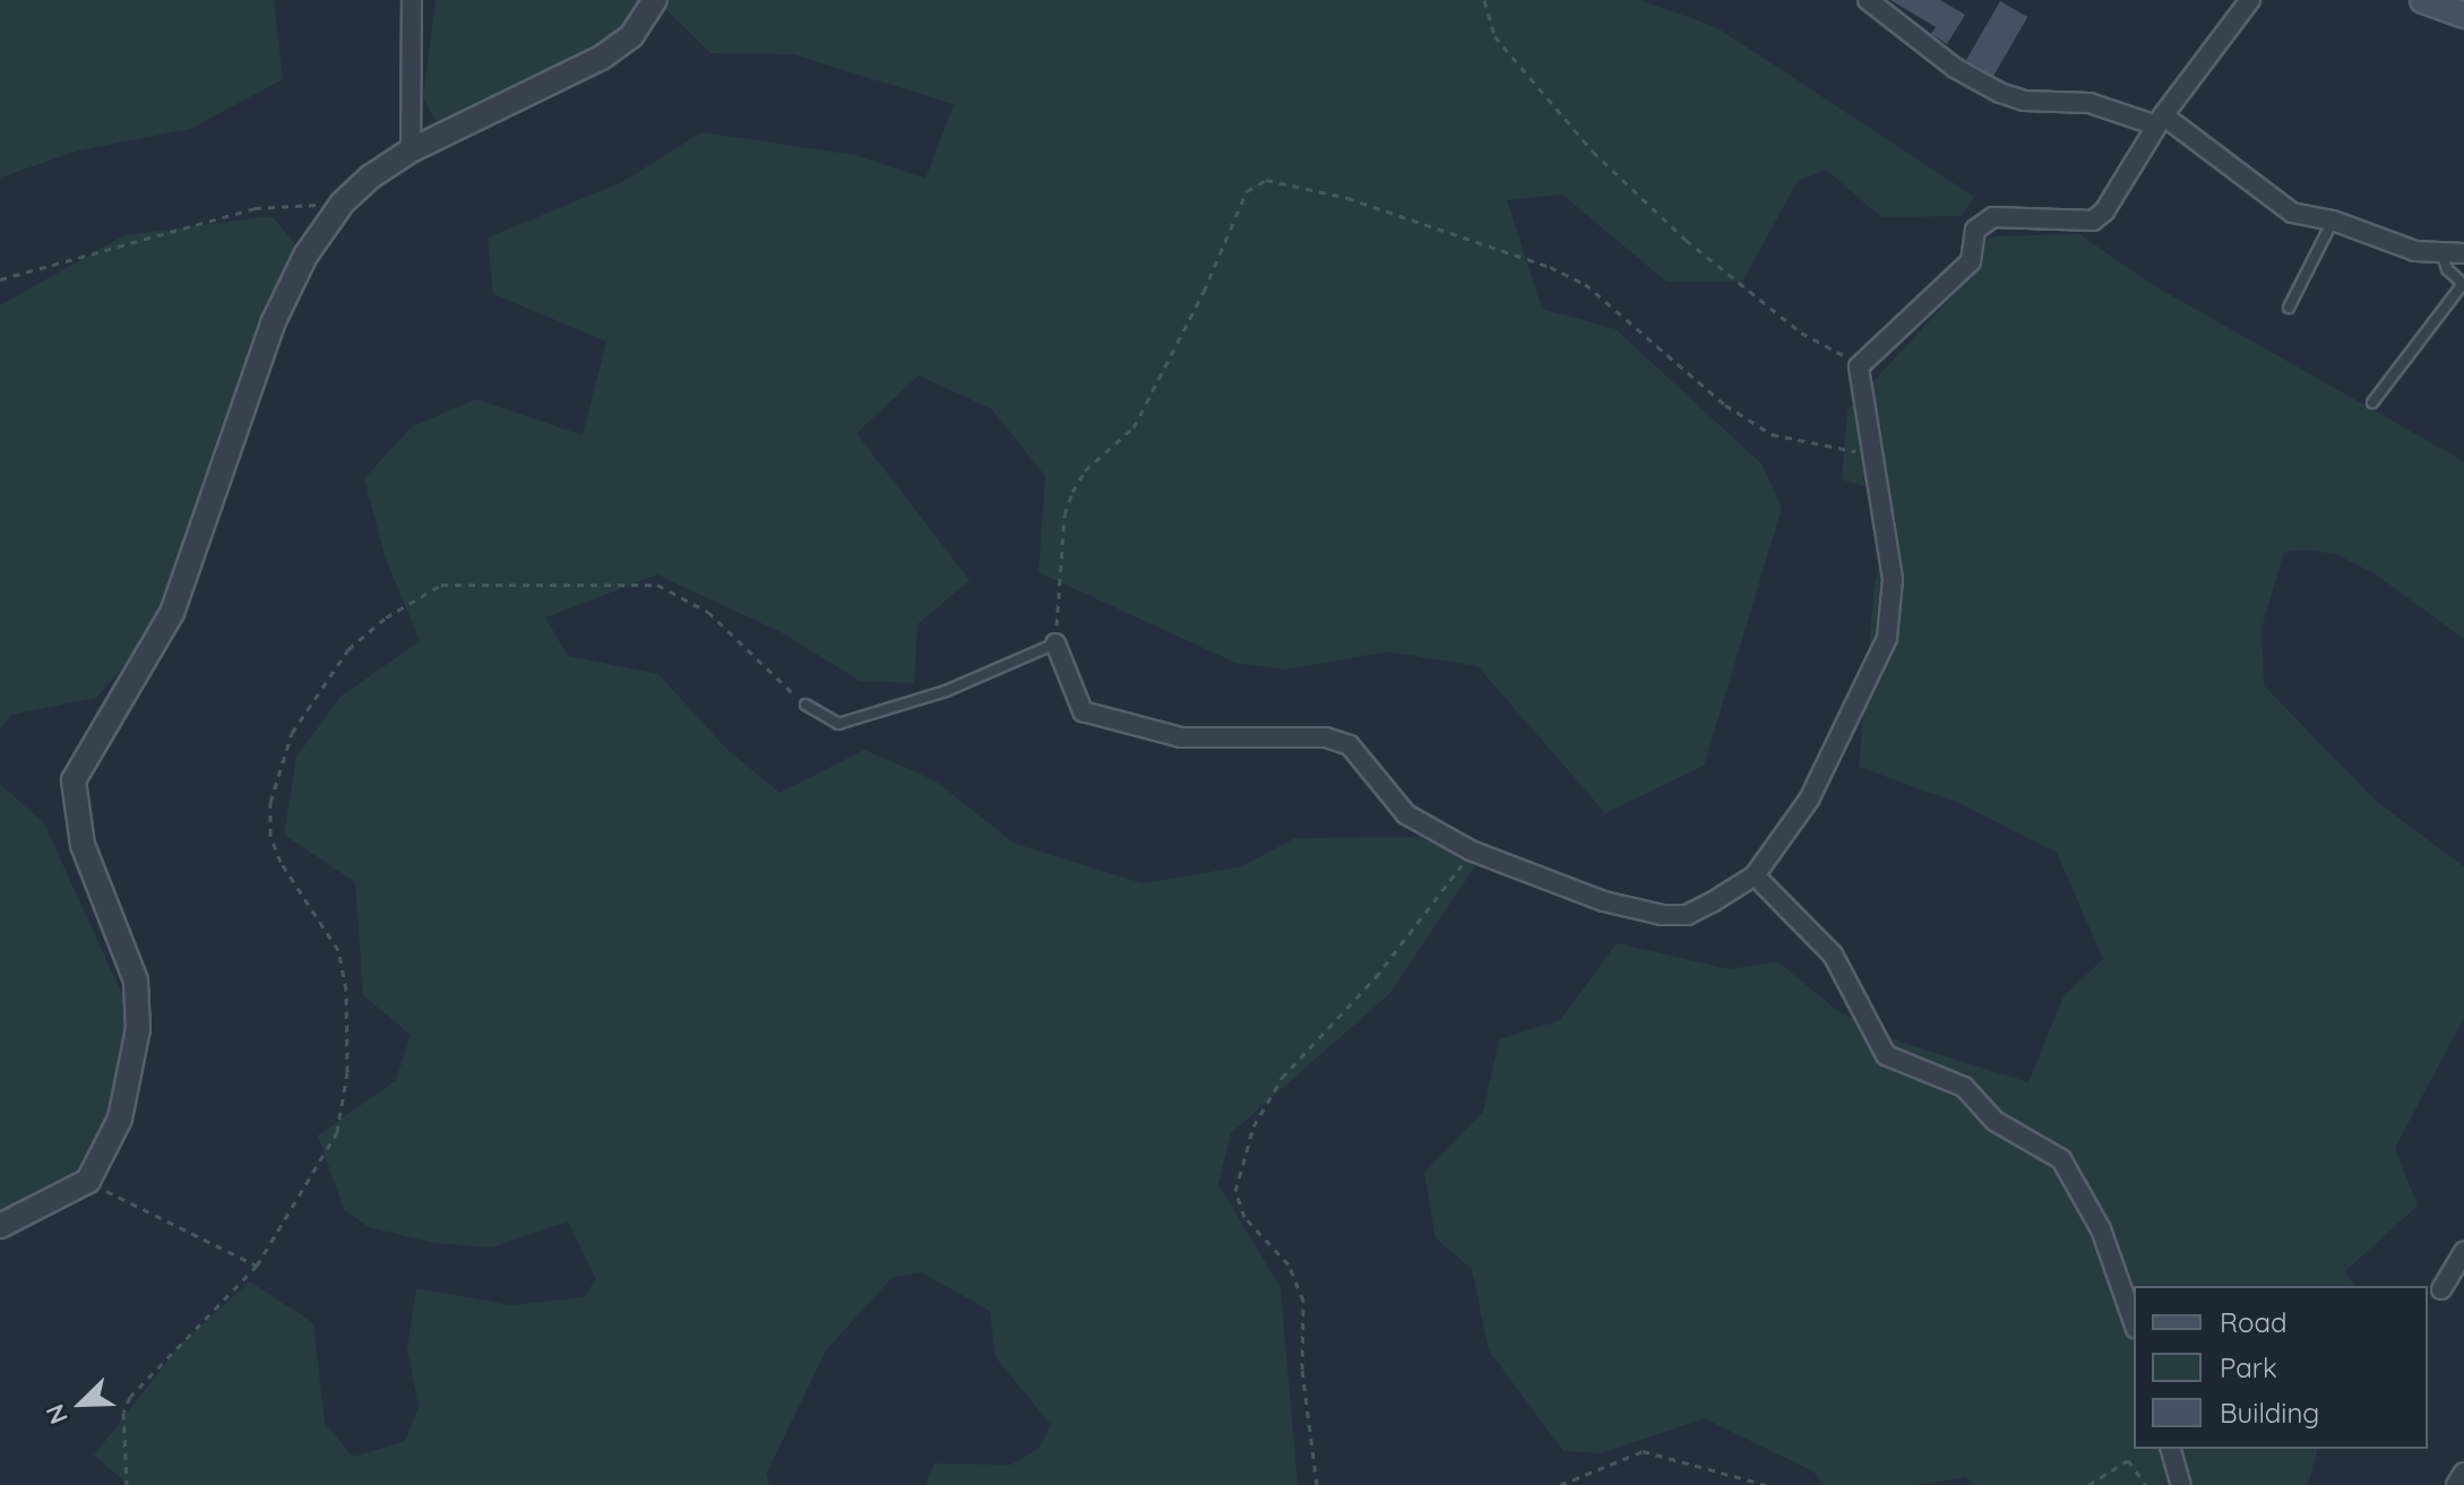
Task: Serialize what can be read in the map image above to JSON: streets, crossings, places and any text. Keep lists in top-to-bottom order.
{
  "legend": ["Road", "Park", "Building"],
  "north": "bottom left"
}
